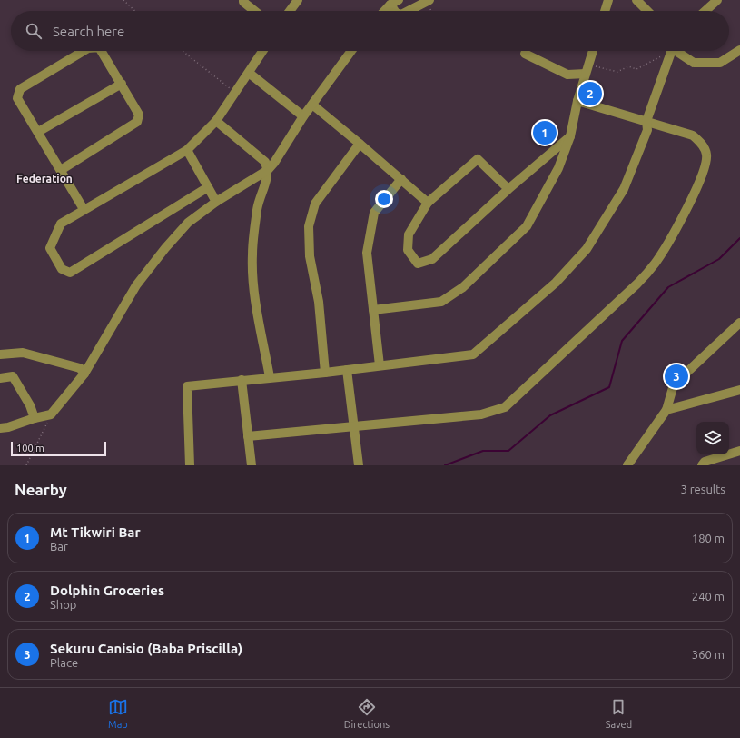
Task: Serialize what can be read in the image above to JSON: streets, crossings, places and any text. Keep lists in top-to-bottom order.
{
  "districts": ["Federation"],
  "scale_bar": "100 m",
  "page": {
    "search": "Search here",
    "pins": ["2", "1", "3"],
    "scale": "100 m",
    "heading": ["Nearby", "3 results"],
    "list": [
      {
        "mark": "1",
        "name": "Mt Tikwiri Bar",
        "note": "Bar",
        "value": "180 m"
      },
      {
        "mark": "2",
        "name": "Dolphin Groceries",
        "note": "Shop",
        "value": "240 m"
      },
      {
        "mark": "3",
        "name": "Sekuru Canisio (Baba Priscilla)",
        "note": "Place",
        "value": "360 m"
      }
    ],
    "nav": ["Map", "Directions", "Saved"]
  }
}
